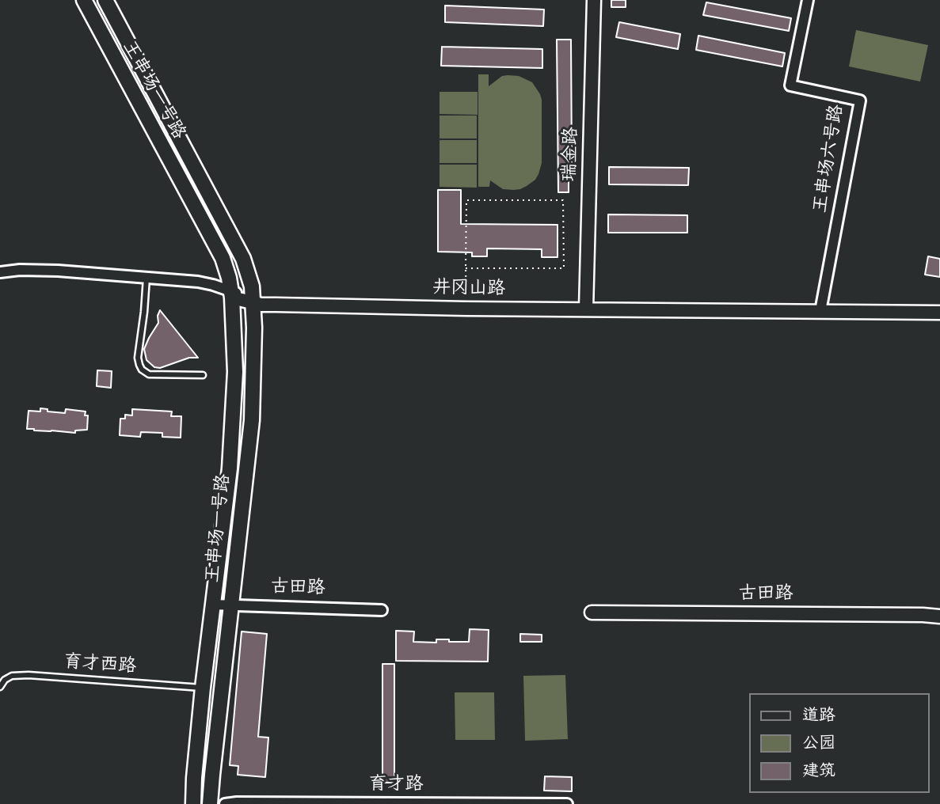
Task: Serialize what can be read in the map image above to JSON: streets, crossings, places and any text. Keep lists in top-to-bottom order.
{
  "streets": {
    "main road": ["王串场一号路"],
    "street": [
      "瑞金路",
      "王串场六号路",
      "井冈山路",
      "古田路",
      "育才路"
    ],
    "lane": ["育才西路"]
  },
  "crossings": [
    ["王串场一号路", "井冈山路"],
    ["王串场一号路", "古田路"],
    ["王串场一号路", "育才西路"],
    ["瑞金路", "井冈山路"],
    ["王串场六号路", "井冈山路"]
  ],
  "legend": ["道路", "公园", "建筑"]
}
